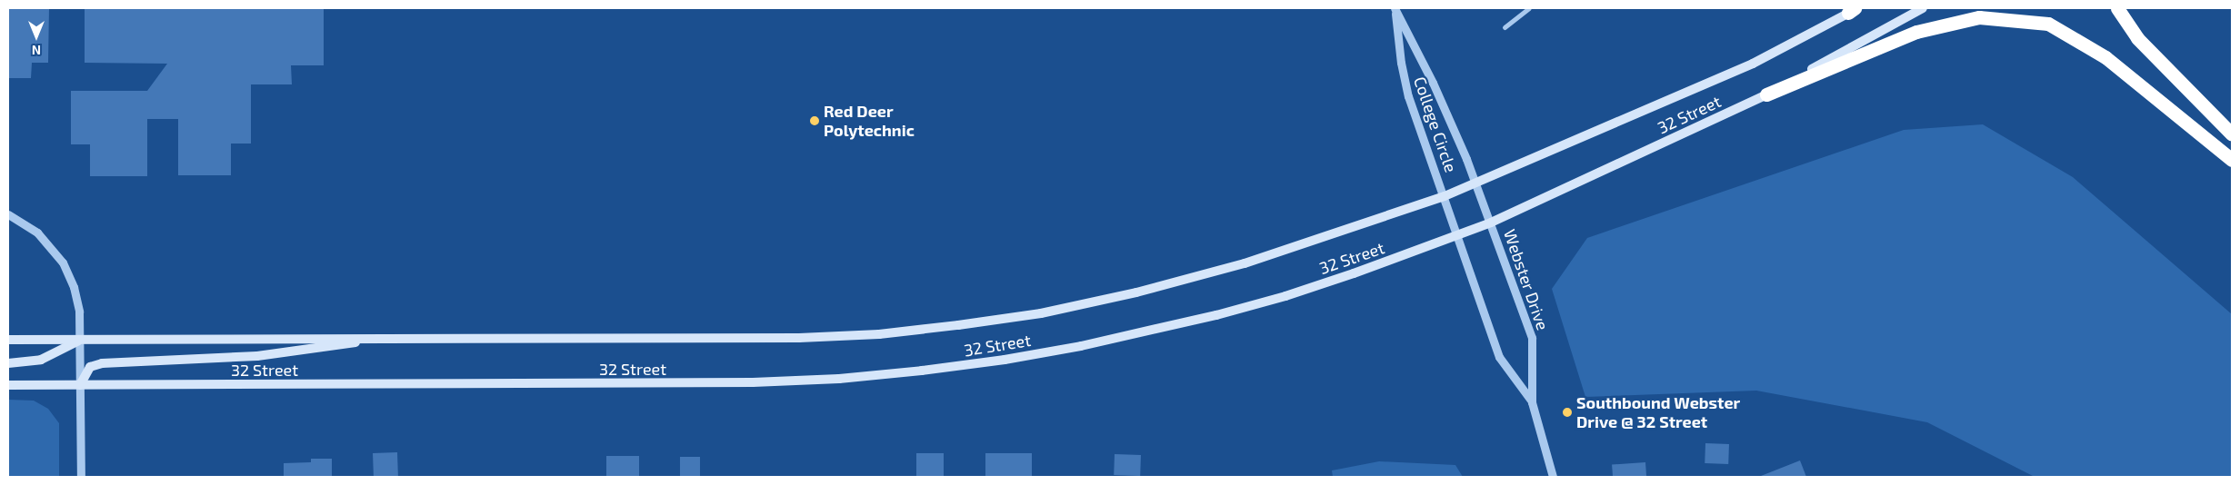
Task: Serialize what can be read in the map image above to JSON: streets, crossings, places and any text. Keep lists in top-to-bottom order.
{
  "streets": {
    "main road": ["32 Street"],
    "street": ["College Circle", "Webster Drive"]
  },
  "crossings": [
    ["32 Street", "College Circle"],
    ["32 Street", "Webster Drive"],
    ["College Circle", "Webster Drive"]
  ],
  "places": ["Red Deer Polytechnic", "Southbound Webster Drive @ 32 Street"],
  "north": "bottom"
}
